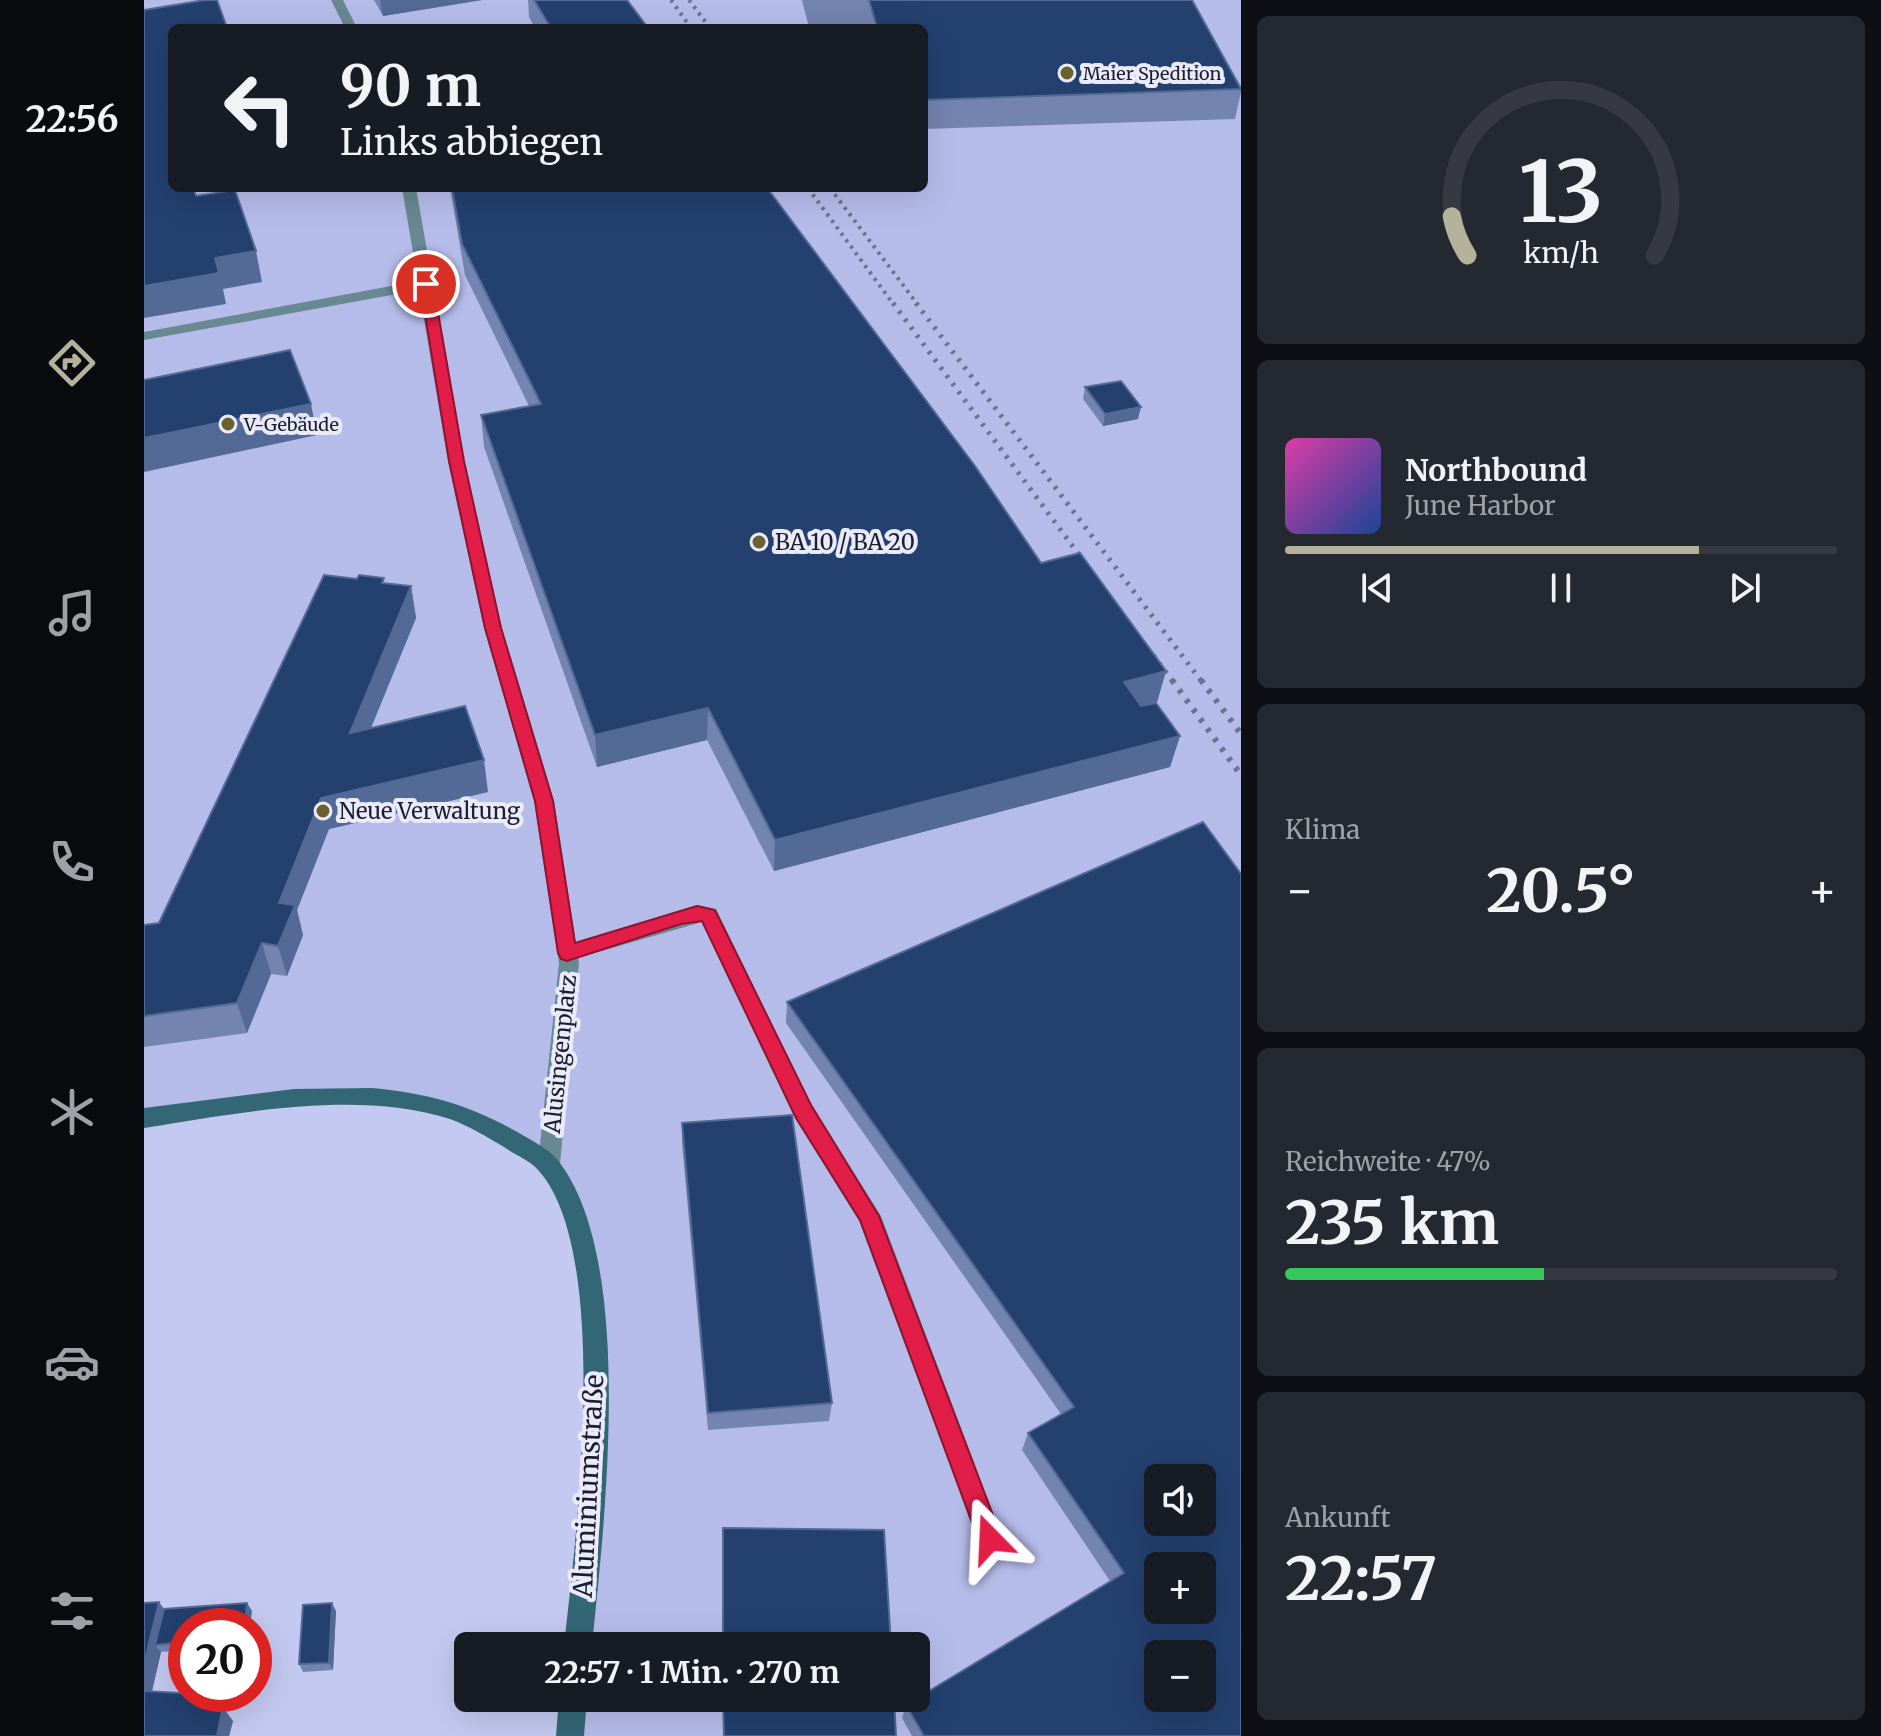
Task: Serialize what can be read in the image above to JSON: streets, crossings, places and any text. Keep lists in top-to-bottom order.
{
  "streets": {
    "street": ["Alusingenplatz", "Aluminiumstraße"]
  },
  "crossings": [
    ["Alusingenplatz", "Aluminiumstraße"]
  ],
  "places": [
    "Maier Spedition",
    "V-Gebäude",
    "BA 10 / BA 20",
    "Neue Verwaltung"
  ],
  "page": {
    "tabs": "22:56",
    "turn": ["90 m", "Links abbiegen"],
    "song": ["Northbound", "June Harbor"],
    "tile": [
      "Klima",
      ["Reichweite · 47%", "235 km"],
      ["Ankunft", "22:57"]
    ],
    "heat": ["−", "20.5°", "+"],
    "map_buttons": ["+", "−"],
    "limit": "20",
    "trip": "22:57 · 1 Min. · 270 m",
    "gauge": ["13", "km/h"]
  }
}
